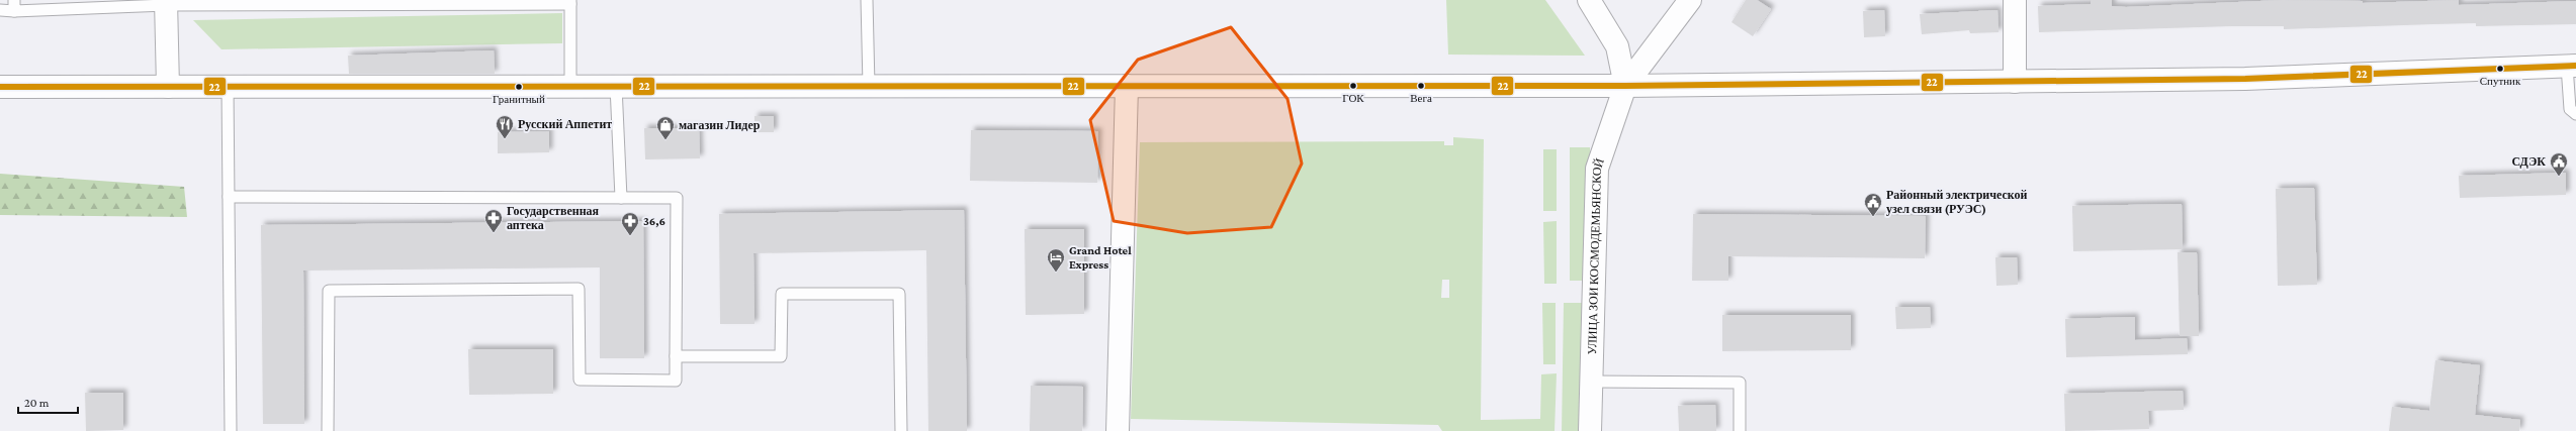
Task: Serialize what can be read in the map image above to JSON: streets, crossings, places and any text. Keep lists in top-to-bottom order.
{
  "streets": {
    "street": ["УЛИЦА ЗОИ КОСМОДЕМЬЯНСКОЙ"]
  },
  "places": {
    "other": [
      "Спутник",
      "ГОК",
      "Вега",
      "Гранитный"
    ],
    "restaurant": ["Русский Аппетит"],
    "shop": ["магазин Лидер"],
    "public building": ["СДЭК", "Районный электрической узел связи (РУЭС)"],
    "pharmacy": ["Государственная аптека", "36,6"],
    "hotel": ["Grand Hotel Express"]
  },
  "lines": ["transit line 22"],
  "scale_bar": "20 m"
}
